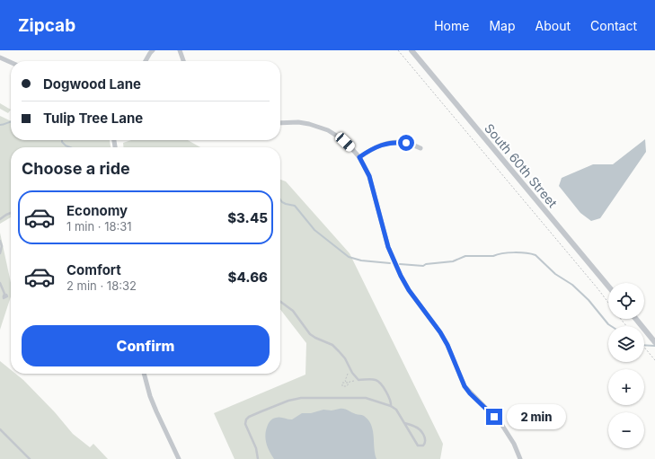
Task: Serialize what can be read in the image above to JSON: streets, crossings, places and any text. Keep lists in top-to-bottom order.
{
  "streets": {
    "street": ["South 60th Street"]
  },
  "page": {
    "header": "Zipcab",
    "nav": [
      "Home",
      "Map",
      "About",
      "Contact"
    ],
    "banner": ["Dogwood Lane", "Tulip Tree Lane"],
    "heading": "Choose a ride",
    "list": [
      {
        "name": "Economy",
        "note": "1 min · 18:31",
        "value": "$3.45"
      },
      {
        "name": "Comfort",
        "note": "2 min · 18:32",
        "value": "$4.66"
      }
    ],
    "map_buttons": ["+", "−"],
    "buttons": "Confirm",
    "bubble": "2 min"
  }
}
